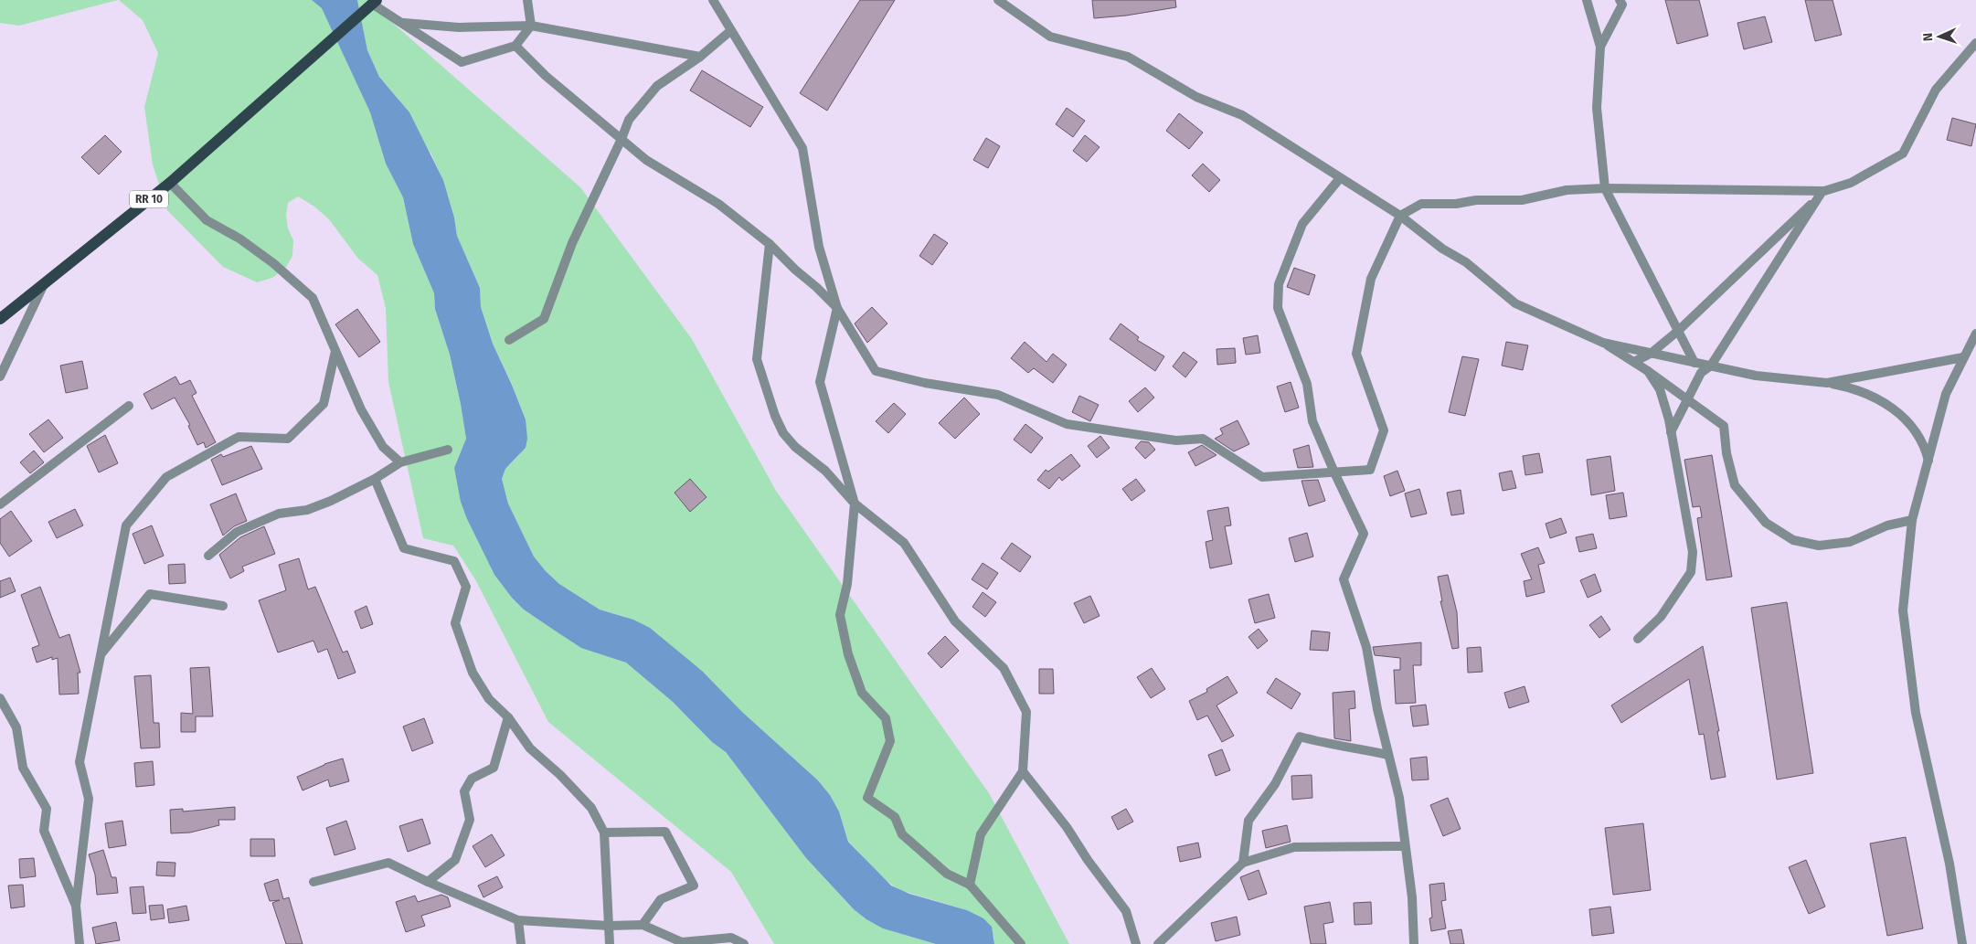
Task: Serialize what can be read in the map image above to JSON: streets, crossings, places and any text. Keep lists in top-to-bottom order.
{
  "streets": {
    "main road": ["RR 10"]
  },
  "north": "left"
}
